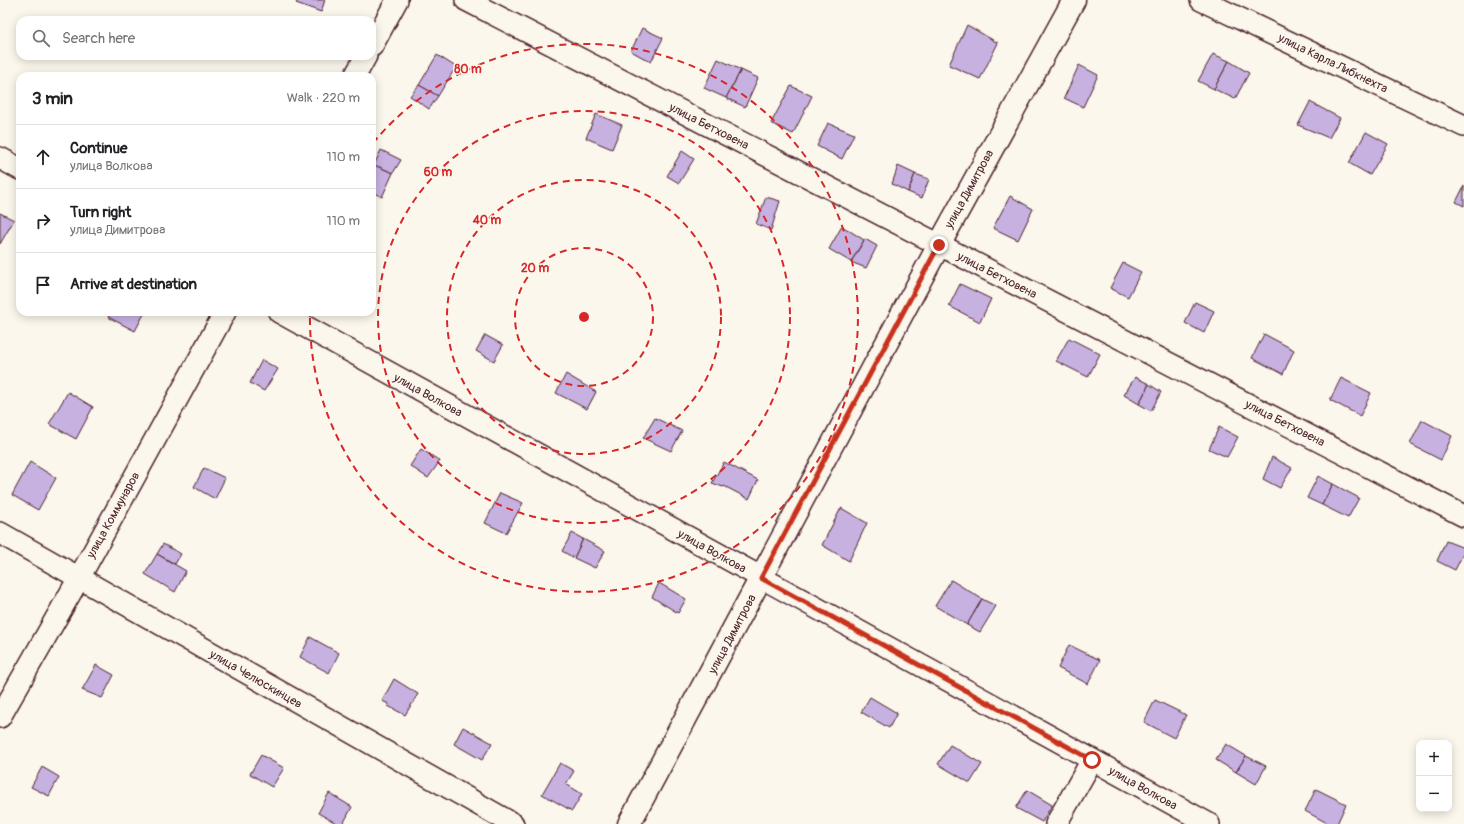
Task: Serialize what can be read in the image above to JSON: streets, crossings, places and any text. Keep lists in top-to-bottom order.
{
  "streets": {
    "street": [
      "улица Карла Либкнехта",
      "улица Бетховена",
      "улица Димитрова",
      "улица Волкова",
      "улица Коммунаров",
      "улица Челюскинцев"
    ]
  },
  "crossings": [
    ["улица Бетховена", "улица Димитрова"],
    ["улица Димитрова", "улица Волкова"],
    ["улица Коммунаров", "улица Челюскинцев"]
  ],
  "page": {
    "search": "Search here",
    "heading": ["3 min", "Walk · 220 m"],
    "list": [
      ["Continue", "улица Волкова", "110 m"],
      ["Turn right", "улица Димитрова", "110 m"],
      "Arrive at destination"
    ],
    "map_buttons": ["+", "−"]
  },
  "rings": [
    "80 m",
    "60 m",
    "40 m",
    "20 m"
  ]
}
